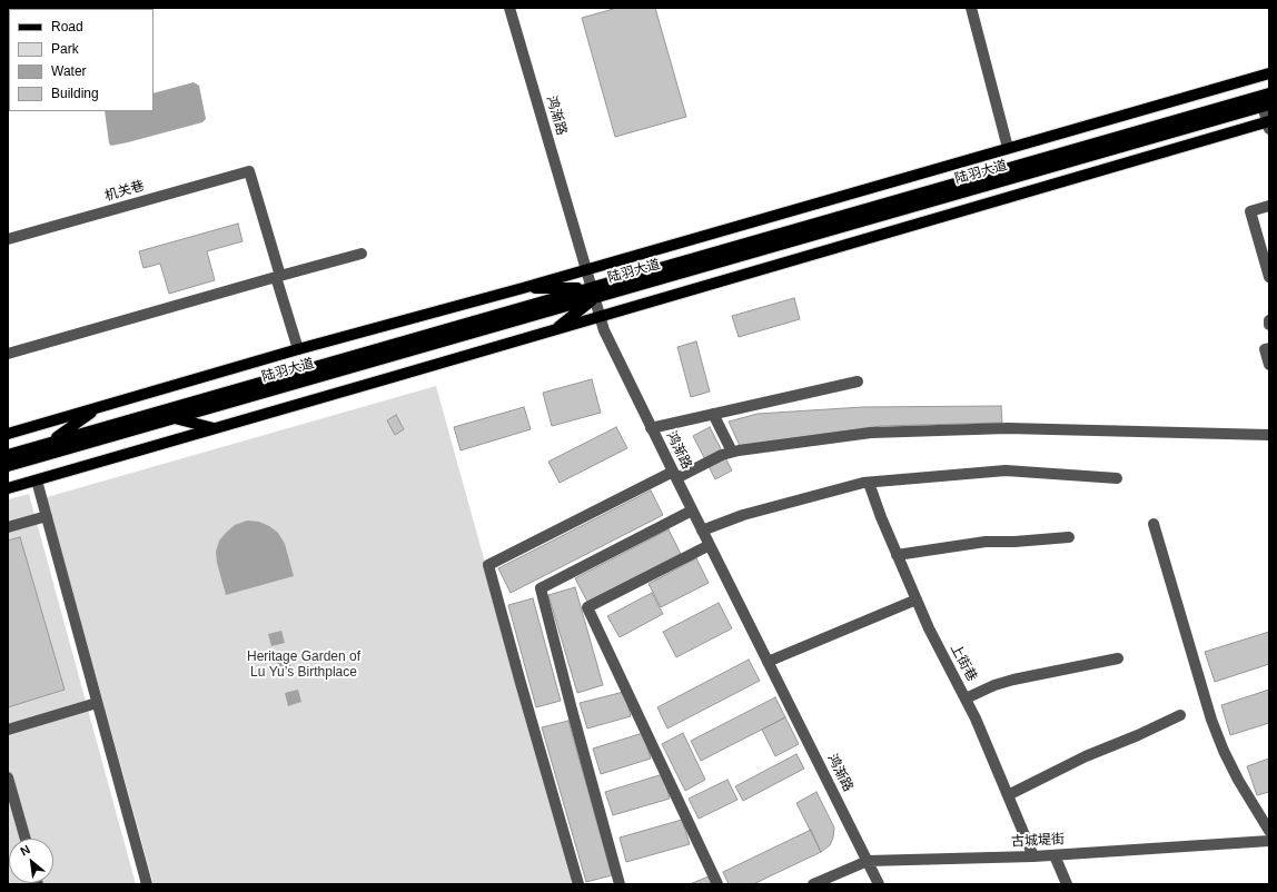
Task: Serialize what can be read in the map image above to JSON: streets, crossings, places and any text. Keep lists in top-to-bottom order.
{
  "streets": {
    "main road": ["陆羽大道"],
    "street": [
      "鸿渐路",
      "机关巷",
      "上街巷",
      "古城堤街"
    ]
  },
  "crossings": [
    ["鸿渐路", "陆羽大道"],
    ["鸿渐路", "古城堤街"],
    ["上街巷", "古城堤街"]
  ],
  "parks": ["Heritage Garden of Lu Yu’s Birthplace"],
  "legend": [
    "Road",
    "Park",
    "Water",
    "Building"
  ],
  "north": "top left"
}
